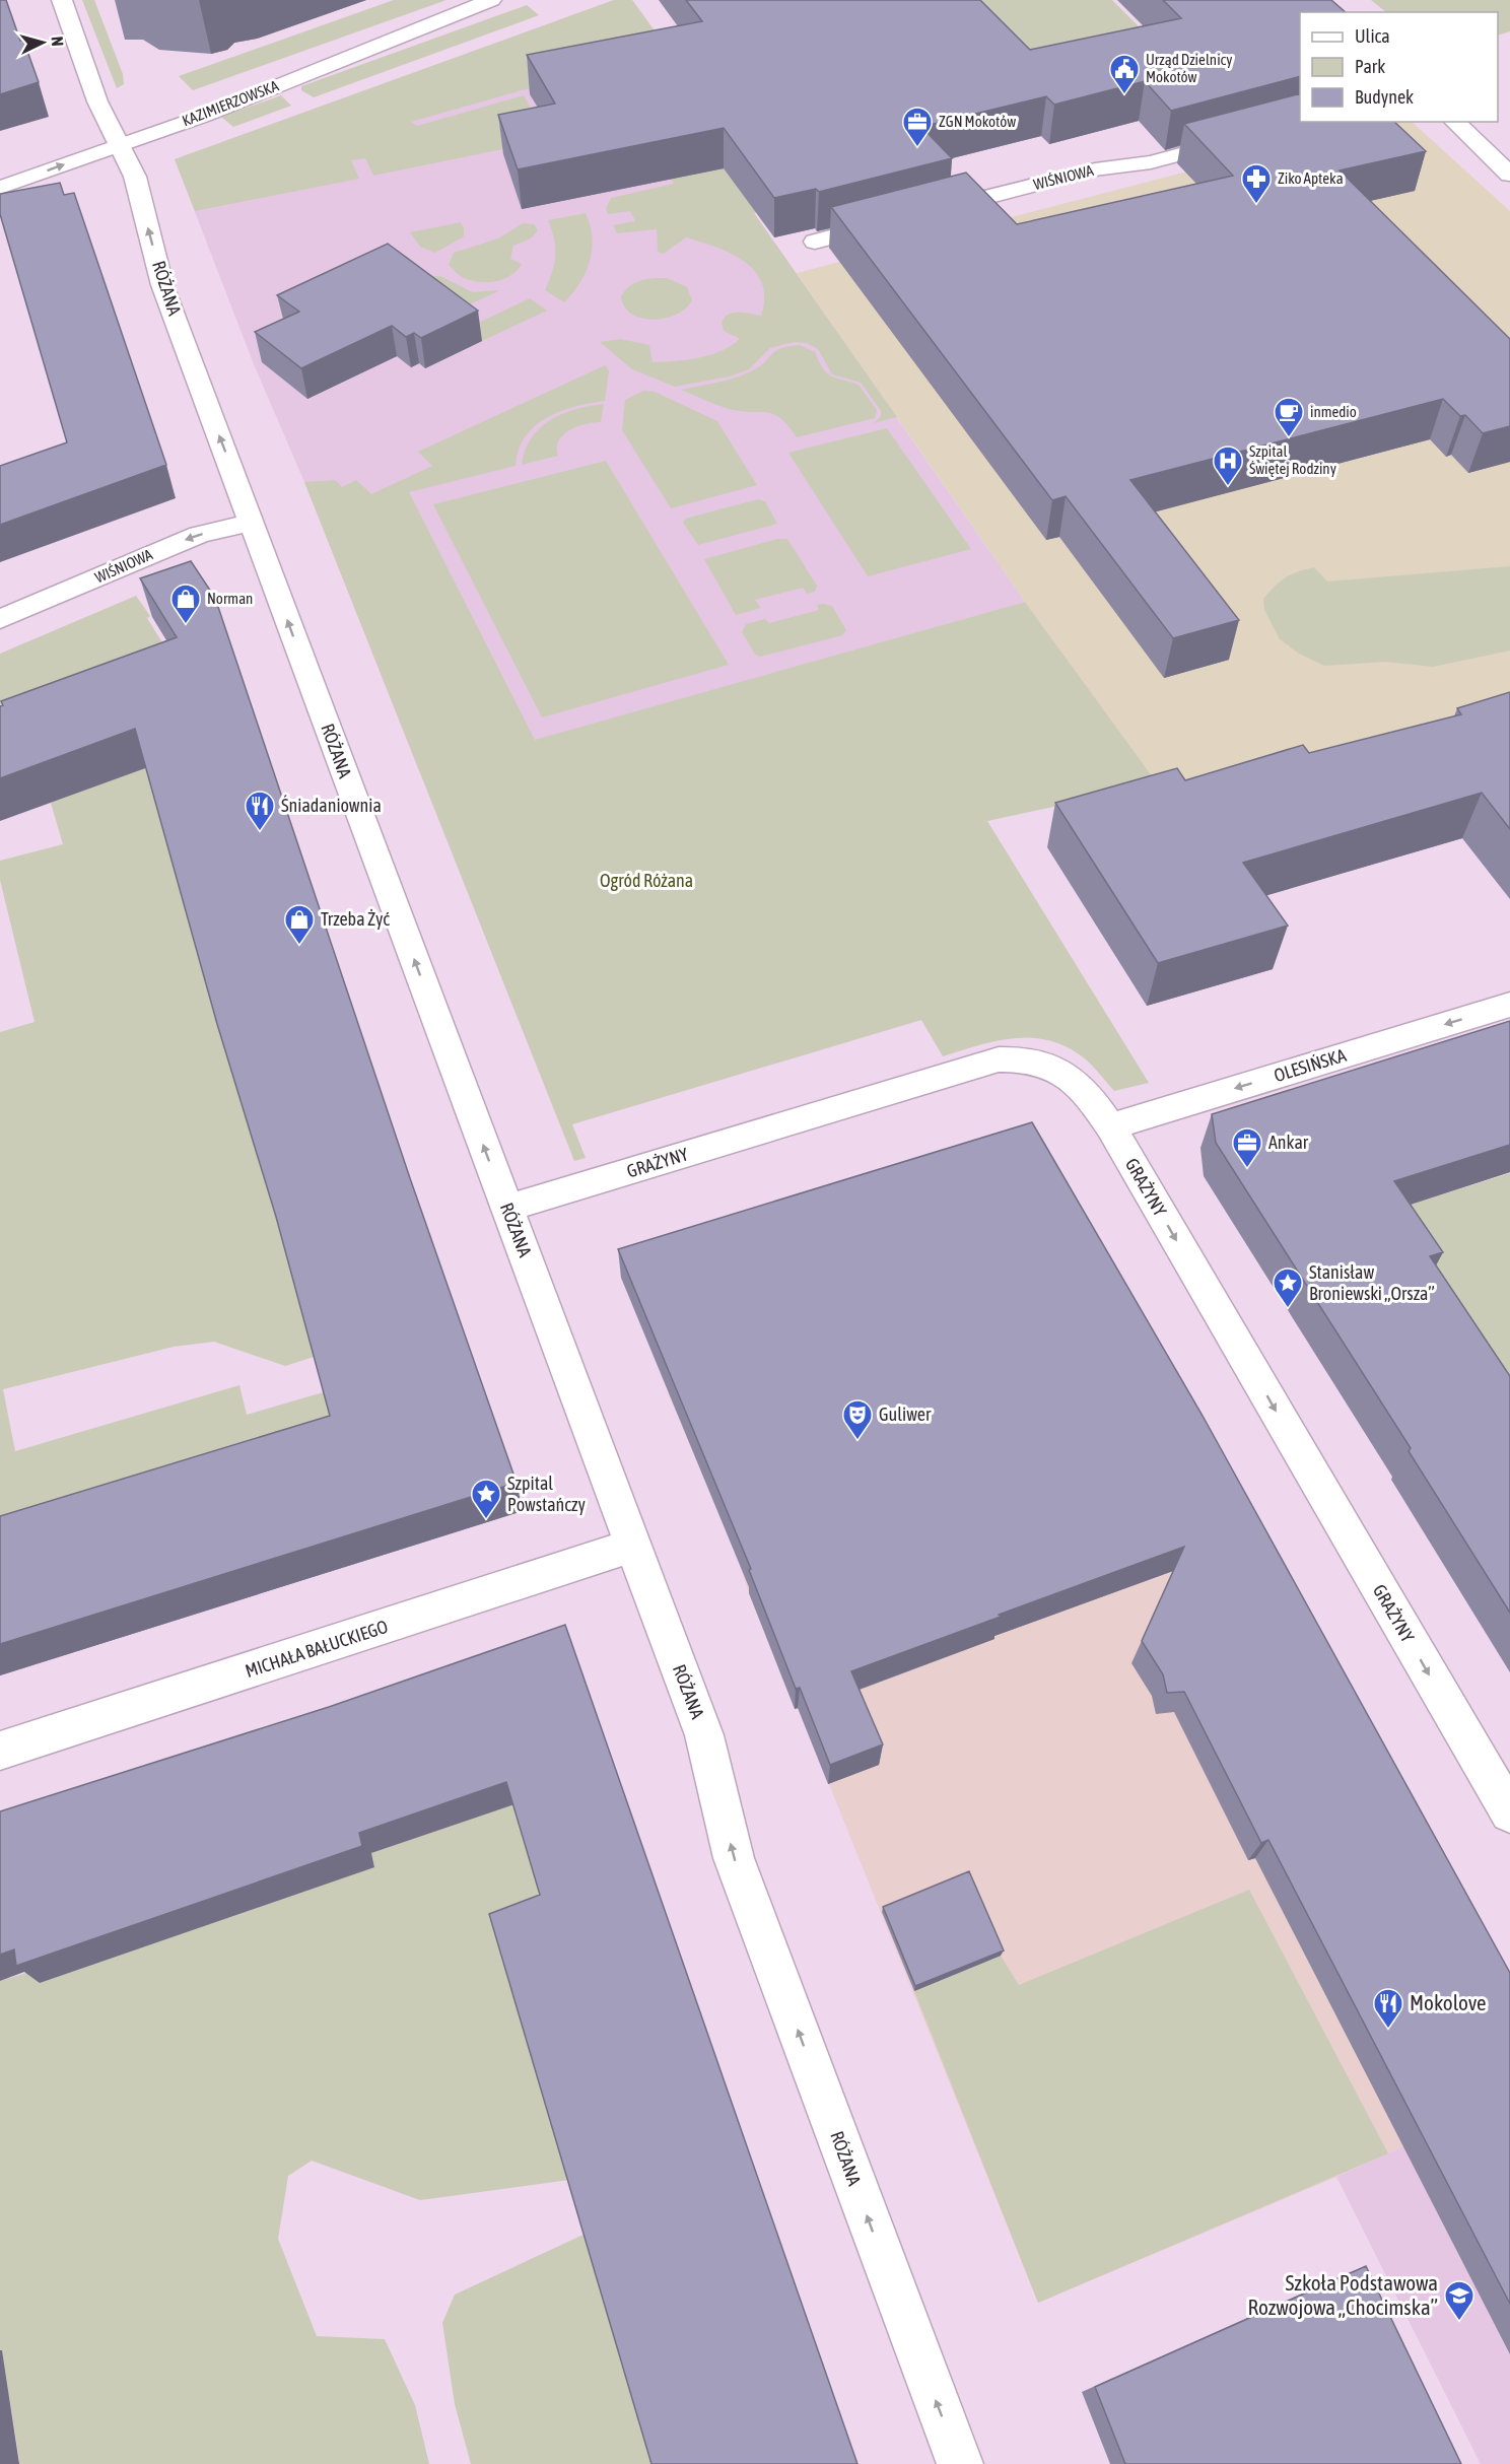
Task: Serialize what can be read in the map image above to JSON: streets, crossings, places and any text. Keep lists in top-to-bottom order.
{
  "streets": {
    "street": [
      "KAZIMIERZOWSKA",
      "WIŚNIOWA",
      "RÓŻANA",
      "OLESIŃSKA",
      "GRAŻYNY",
      "MICHAŁA BAŁUCKIEGO"
    ]
  },
  "crossings": [
    ["KAZIMIERZOWSKA", "RÓŻANA"],
    ["WIŚNIOWA", "RÓŻANA"],
    ["RÓŻANA", "GRAŻYNY"],
    ["RÓŻANA", "MICHAŁA BAŁUCKIEGO"],
    ["OLESIŃSKA", "GRAŻYNY"]
  ],
  "one_way": [
    "WIŚNIOWA",
    "RÓŻANA",
    "OLESIŃSKA",
    "GRAŻYNY"
  ],
  "parks": ["Ogród Różana"],
  "places": {
    "public building": ["Urząd Dzielnicy Mokotów"],
    "office": ["ZGN Mokotów", "Ankar"],
    "pharmacy": ["Ziko Apteka"],
    "cafe": ["inmedio"],
    "hospital": ["Szpital Świętej Rodziny"],
    "shop": ["Norman", "Trzeba Żyć"],
    "restaurant": ["Śniadaniownia", "Mokolove"],
    "place": ["Stanisław Broniewski „Orsza”", "Szpital Powstańczy"],
    "theatre": ["Guliwer"],
    "school or university": ["Szkoła Podstawowa Rozwojowa „Chocimska”"]
  },
  "legend": ["Ulica", "Park", "Budynek"],
  "north": "right"
}
